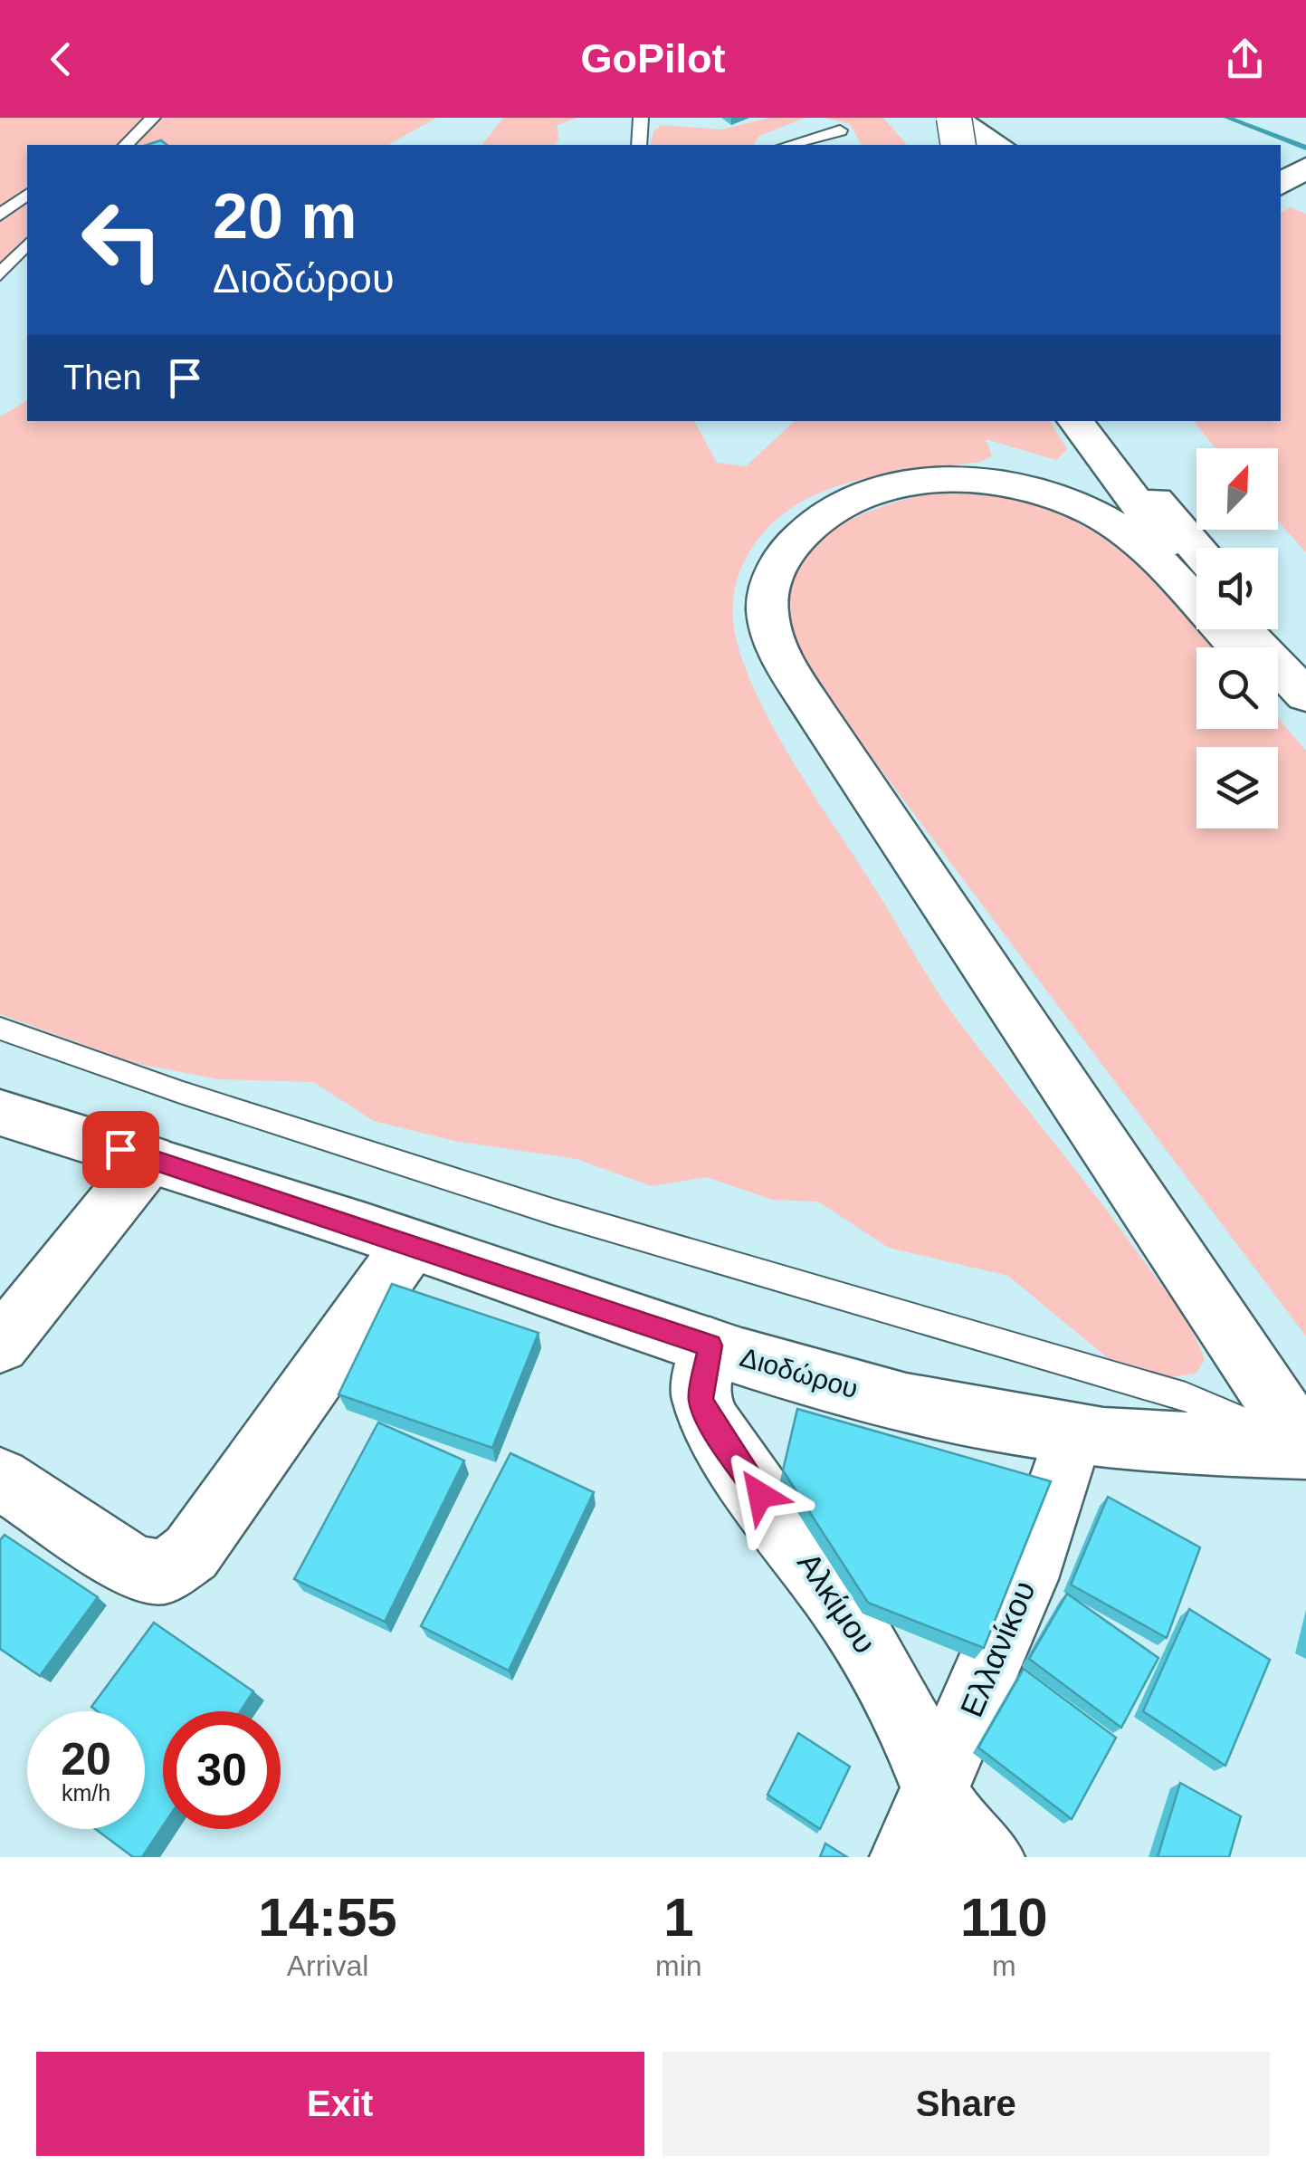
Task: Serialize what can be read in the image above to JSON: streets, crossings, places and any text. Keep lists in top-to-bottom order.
{
  "streets": {
    "main road": ["Διοδώρου", "Αλκίμου", "Ελλανίκου"]
  },
  "crossings": [
    ["Διοδώρου", "Αλκίμου"],
    ["Διοδώρου", "Ελλανίκου"],
    ["Αλκίμου", "Ελλανίκου"]
  ],
  "north": "top right",
  "page": {
    "header": "GoPilot",
    "turn": ["20 m", "Διοδώρου"],
    "then": "Then",
    "speed": "20 km/h",
    "limit": "30",
    "eta": [
      "14:55",
      "Arrival",
      "1",
      "min",
      "110",
      "m"
    ],
    "buttons": ["Exit", "Share"]
  }
}
